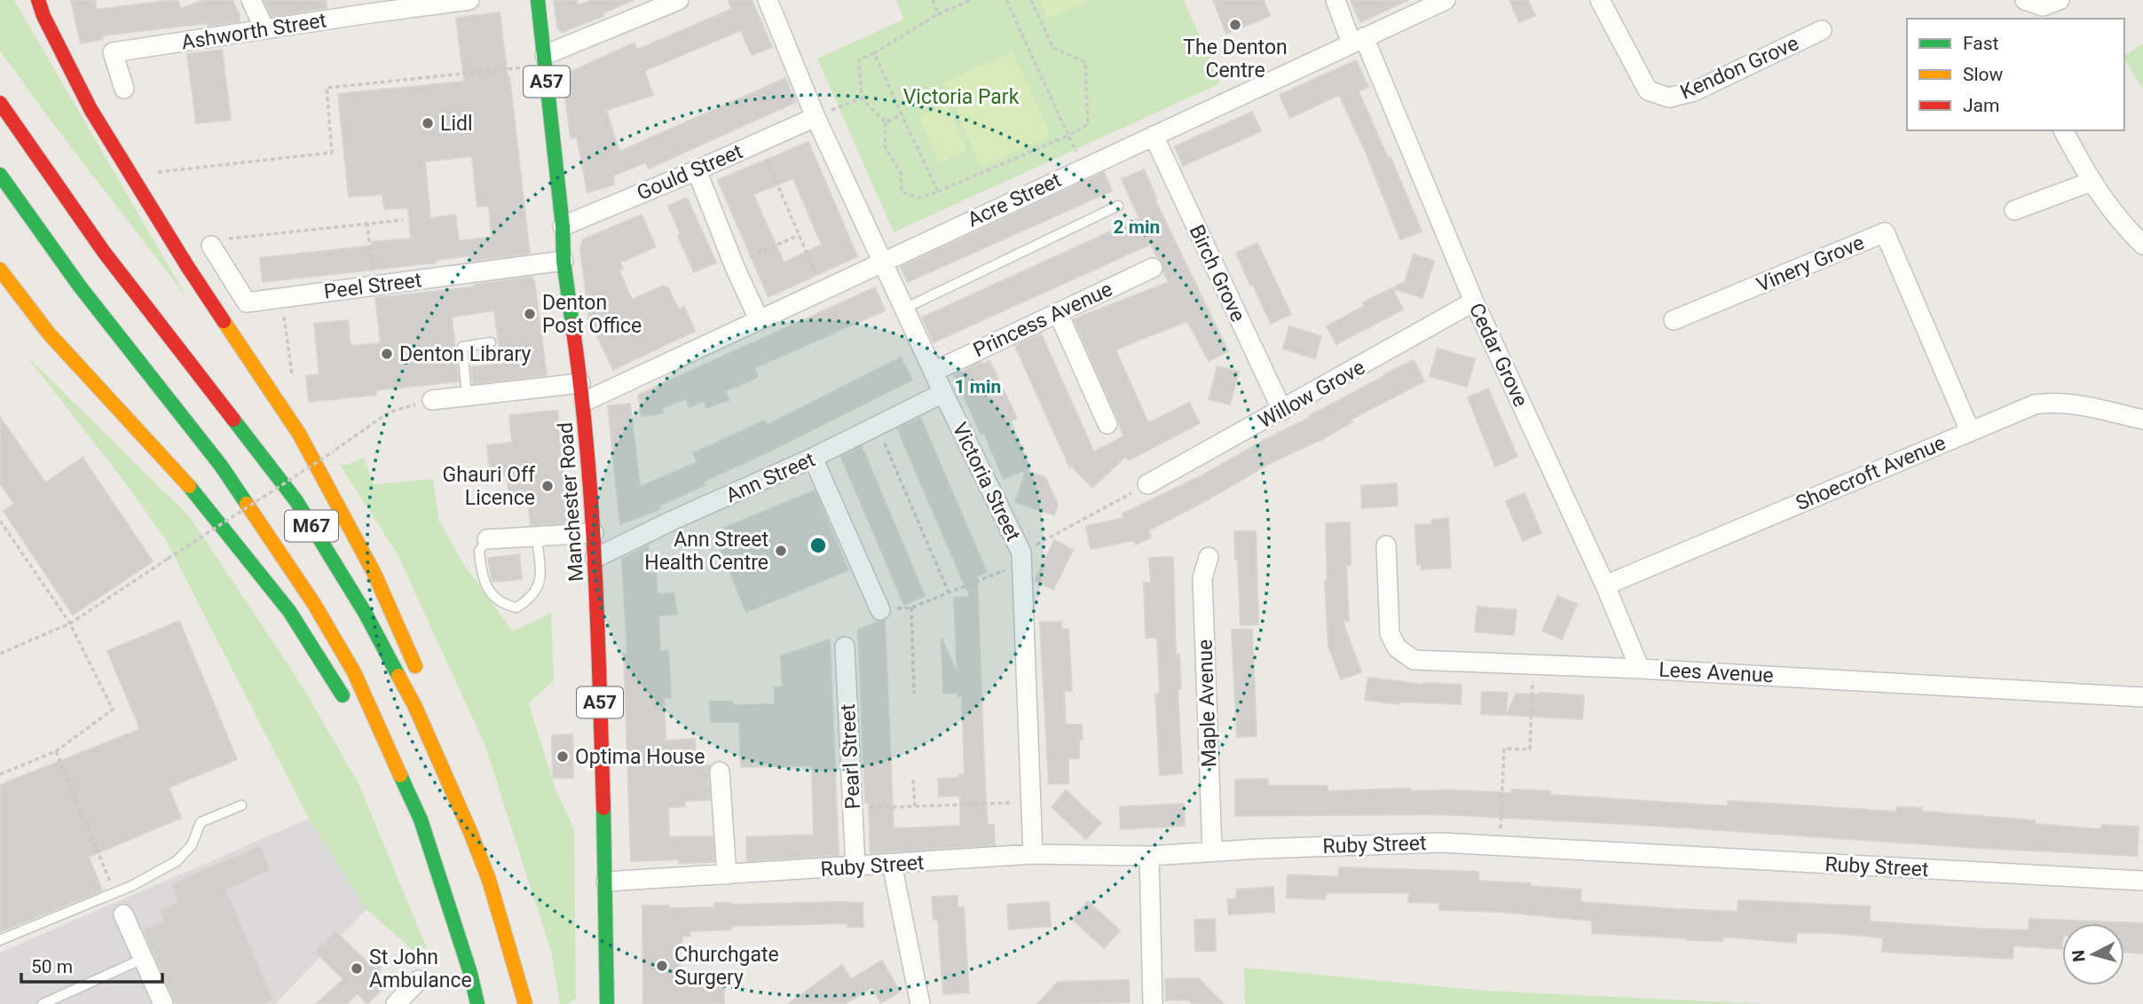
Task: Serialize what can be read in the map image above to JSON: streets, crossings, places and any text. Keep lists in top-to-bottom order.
{
  "streets": {
    "main road": ["A57", "Manchester Road", "M67"],
    "street": [
      "Ashworth Street",
      "Kendon Grove",
      "Gould Street",
      "Acre Street",
      "Vinery Grove",
      "Birch Grove",
      "Peel Street",
      "Princess Avenue",
      "Cedar Grove",
      "Willow Grove",
      "Shoecroft Avenue",
      "Ann Street",
      "Victoria Street",
      "Lees Avenue",
      "Maple Avenue",
      "Pearl Street",
      "Ruby Street"
    ]
  },
  "crossings": [
    ["Gould Street", "Victoria Street"],
    ["Gould Street", "Manchester Road"],
    ["Acre Street", "Birch Grove"],
    ["Acre Street", "Cedar Grove"],
    ["Acre Street", "Victoria Street"],
    ["Acre Street", "Manchester Road"],
    ["Vinery Grove", "Shoecroft Avenue"],
    ["Birch Grove", "Willow Grove"],
    ["Peel Street", "Manchester Road"],
    ["Princess Avenue", "Victoria Street"],
    ["Cedar Grove", "Willow Grove"],
    ["Cedar Grove", "Shoecroft Avenue"],
    ["Cedar Grove", "Lees Avenue"],
    ["Ann Street", "Victoria Street"],
    ["Ann Street", "Manchester Road"],
    ["Victoria Street", "Ruby Street"],
    ["Manchester Road", "Ruby Street"],
    ["Maple Avenue", "Ruby Street"],
    ["Pearl Street", "Ruby Street"]
  ],
  "parks": ["Victoria Park"],
  "places": [
    "The Denton Centre",
    "Lidl",
    "Denton Post Office",
    "Denton Library",
    "Ghauri Off Licence",
    "Ann Street Health Centre",
    "Optima House",
    "Churchgate Surgery",
    "St John Ambulance"
  ],
  "legend": ["Fast", "Slow", "Jam"],
  "scale_bar": "50 m",
  "north": "left",
  "rings": ["2 min", "1 min"]
}
